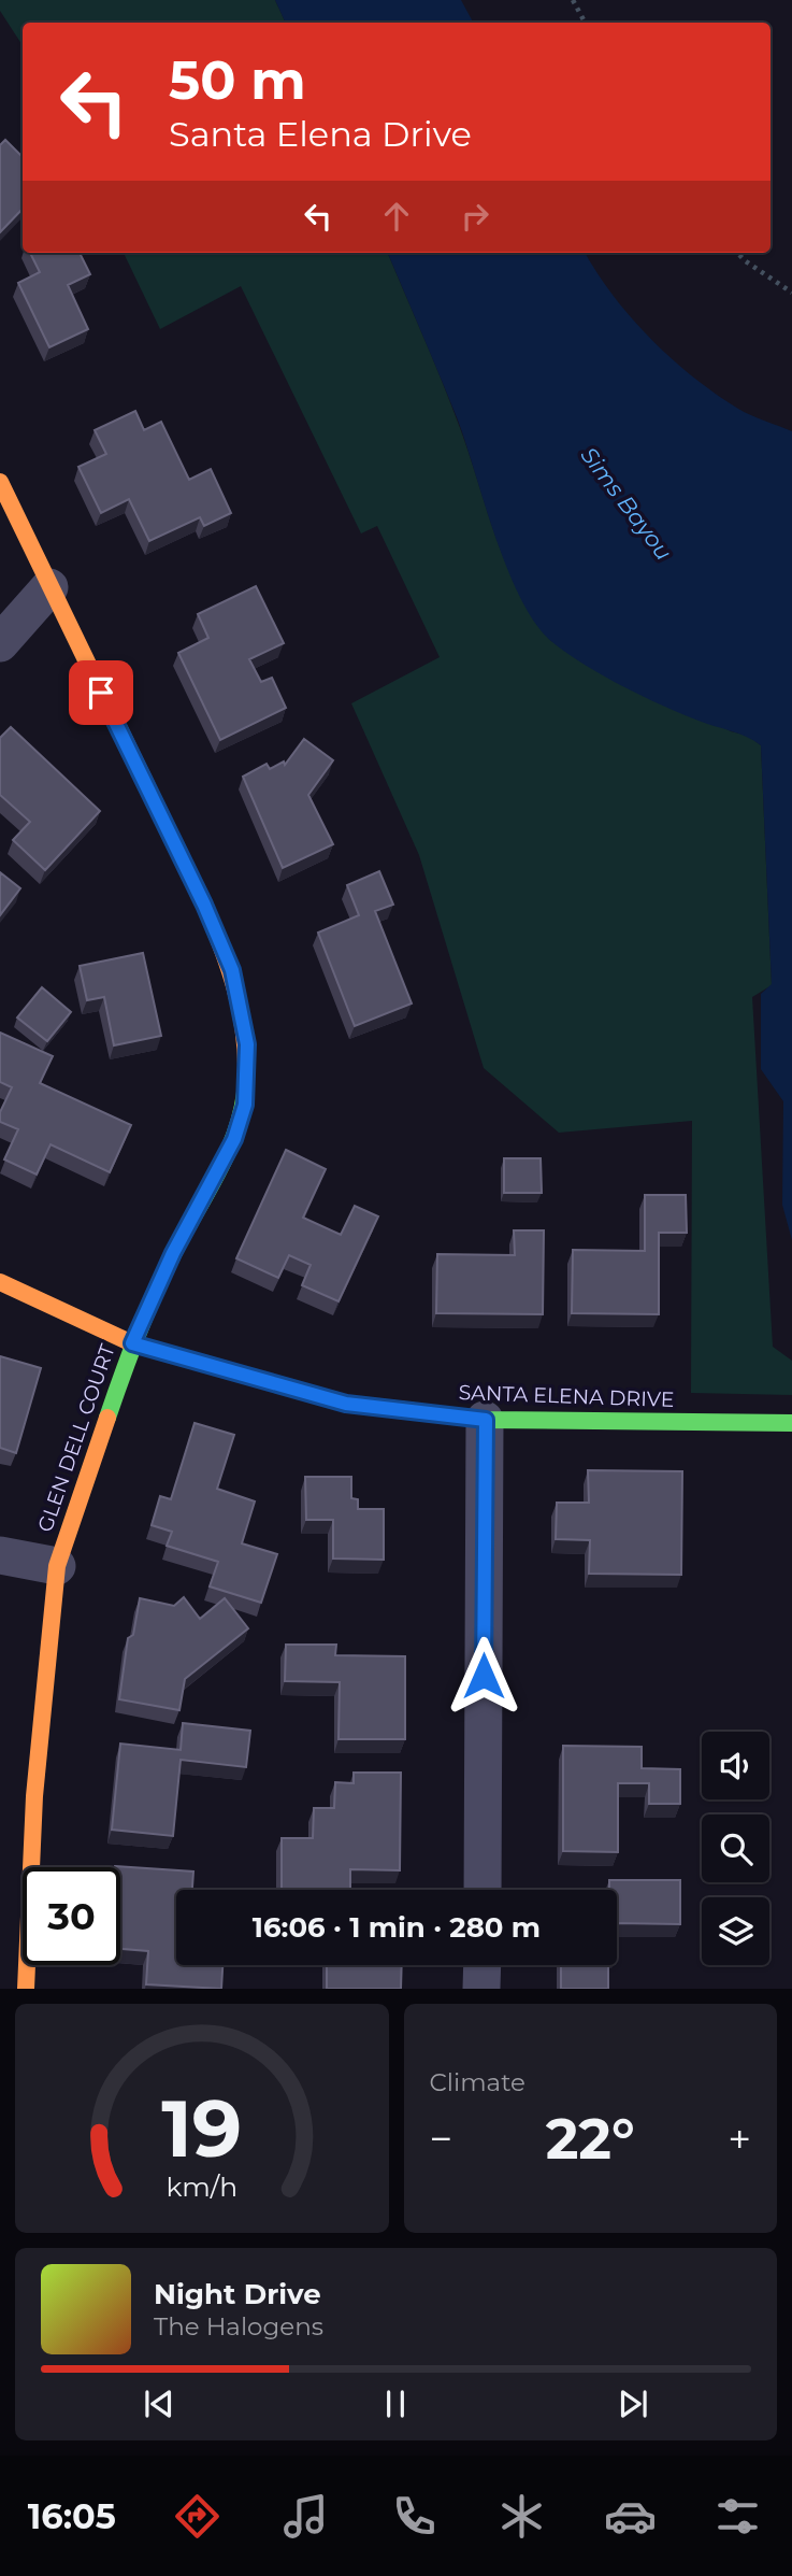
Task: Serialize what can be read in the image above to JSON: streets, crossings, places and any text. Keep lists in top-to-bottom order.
{
  "streets": {
    "street": ["SANTA ELENA DRIVE", "GLEN DELL COURT"]
  },
  "crossings": [
    ["SANTA ELENA DRIVE", "GLEN DELL COURT"]
  ],
  "water": ["Sims Bayou"],
  "page": {
    "turn": ["50 m", "Santa Elena Drive"],
    "limit": "30",
    "trip": "16:06 · 1 min · 280 m",
    "tile": "Climate",
    "heat": ["−", "22°", "+"],
    "song": ["Night Drive", "The Halogens"],
    "tabs": "16:05",
    "gauge": ["19", "km/h"]
  }
}
